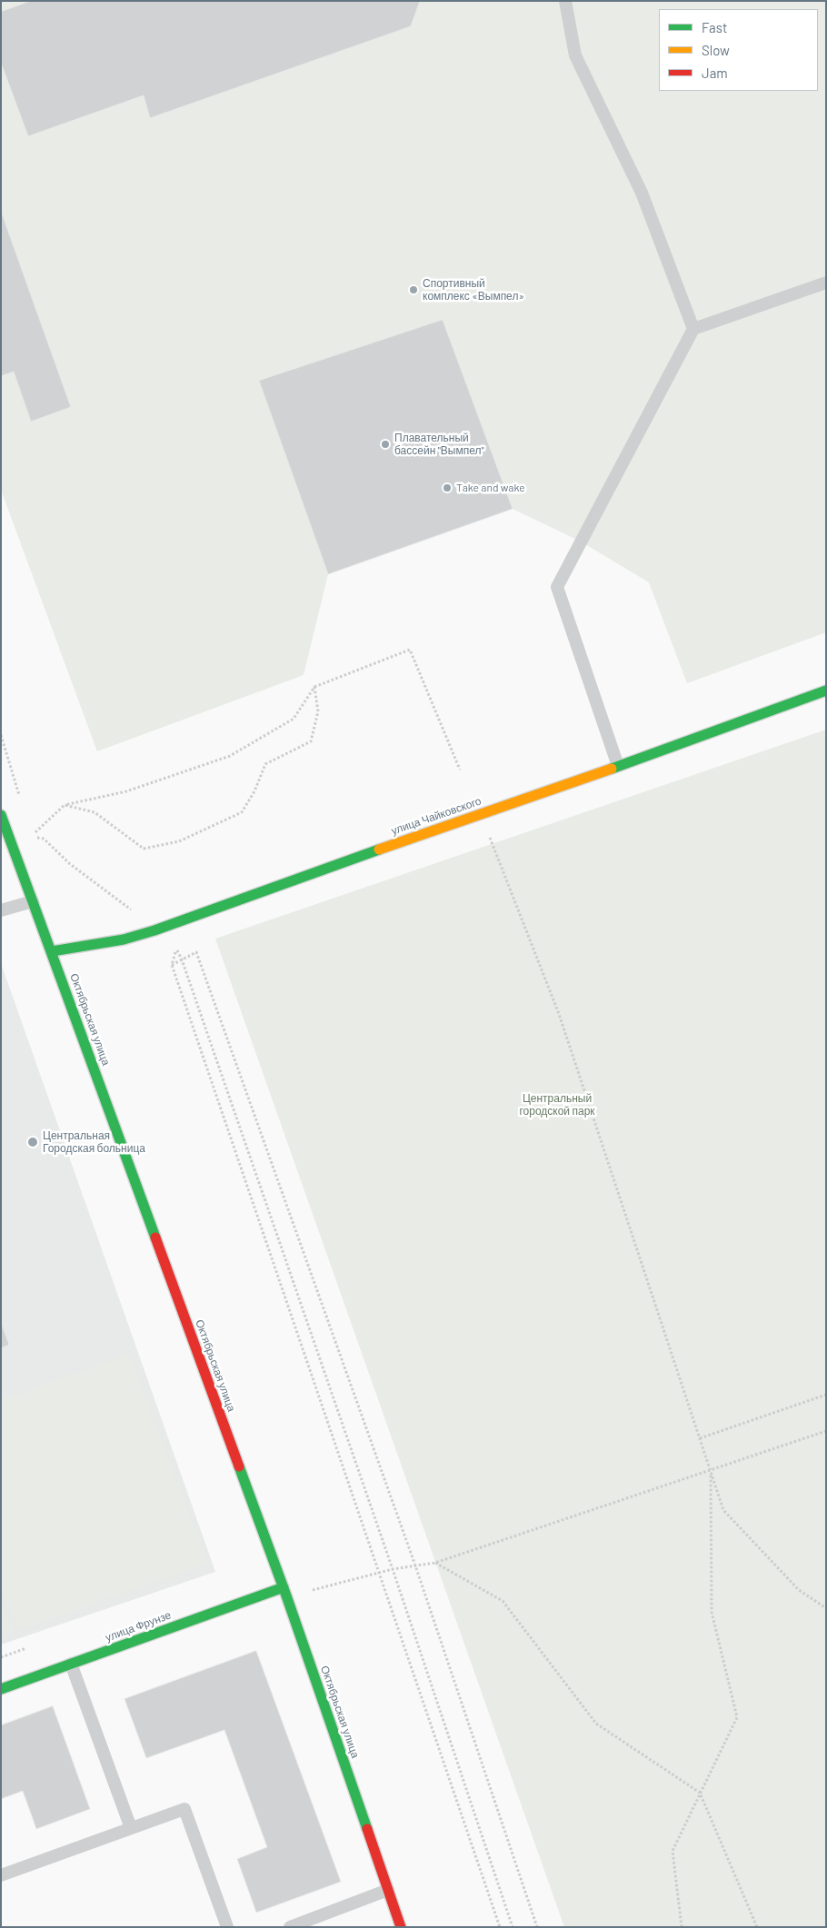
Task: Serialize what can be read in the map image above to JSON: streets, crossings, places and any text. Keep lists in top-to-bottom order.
{
  "streets": {
    "street": ["улица Чайковского", "Октябрьская улица", "улица Фрунзе"]
  },
  "crossings": [
    ["улица Чайковского", "Октябрьская улица"],
    ["Октябрьская улица", "улица Фрунзе"]
  ],
  "parks": ["Центральный городской парк"],
  "places": [
    "Спортивный комплекс «Вымпел»",
    "Плавательный бассейн \"Вымпел\"",
    "Take and wake",
    "Центральная Городская больница"
  ],
  "legend": ["Fast", "Slow", "Jam"]
}
